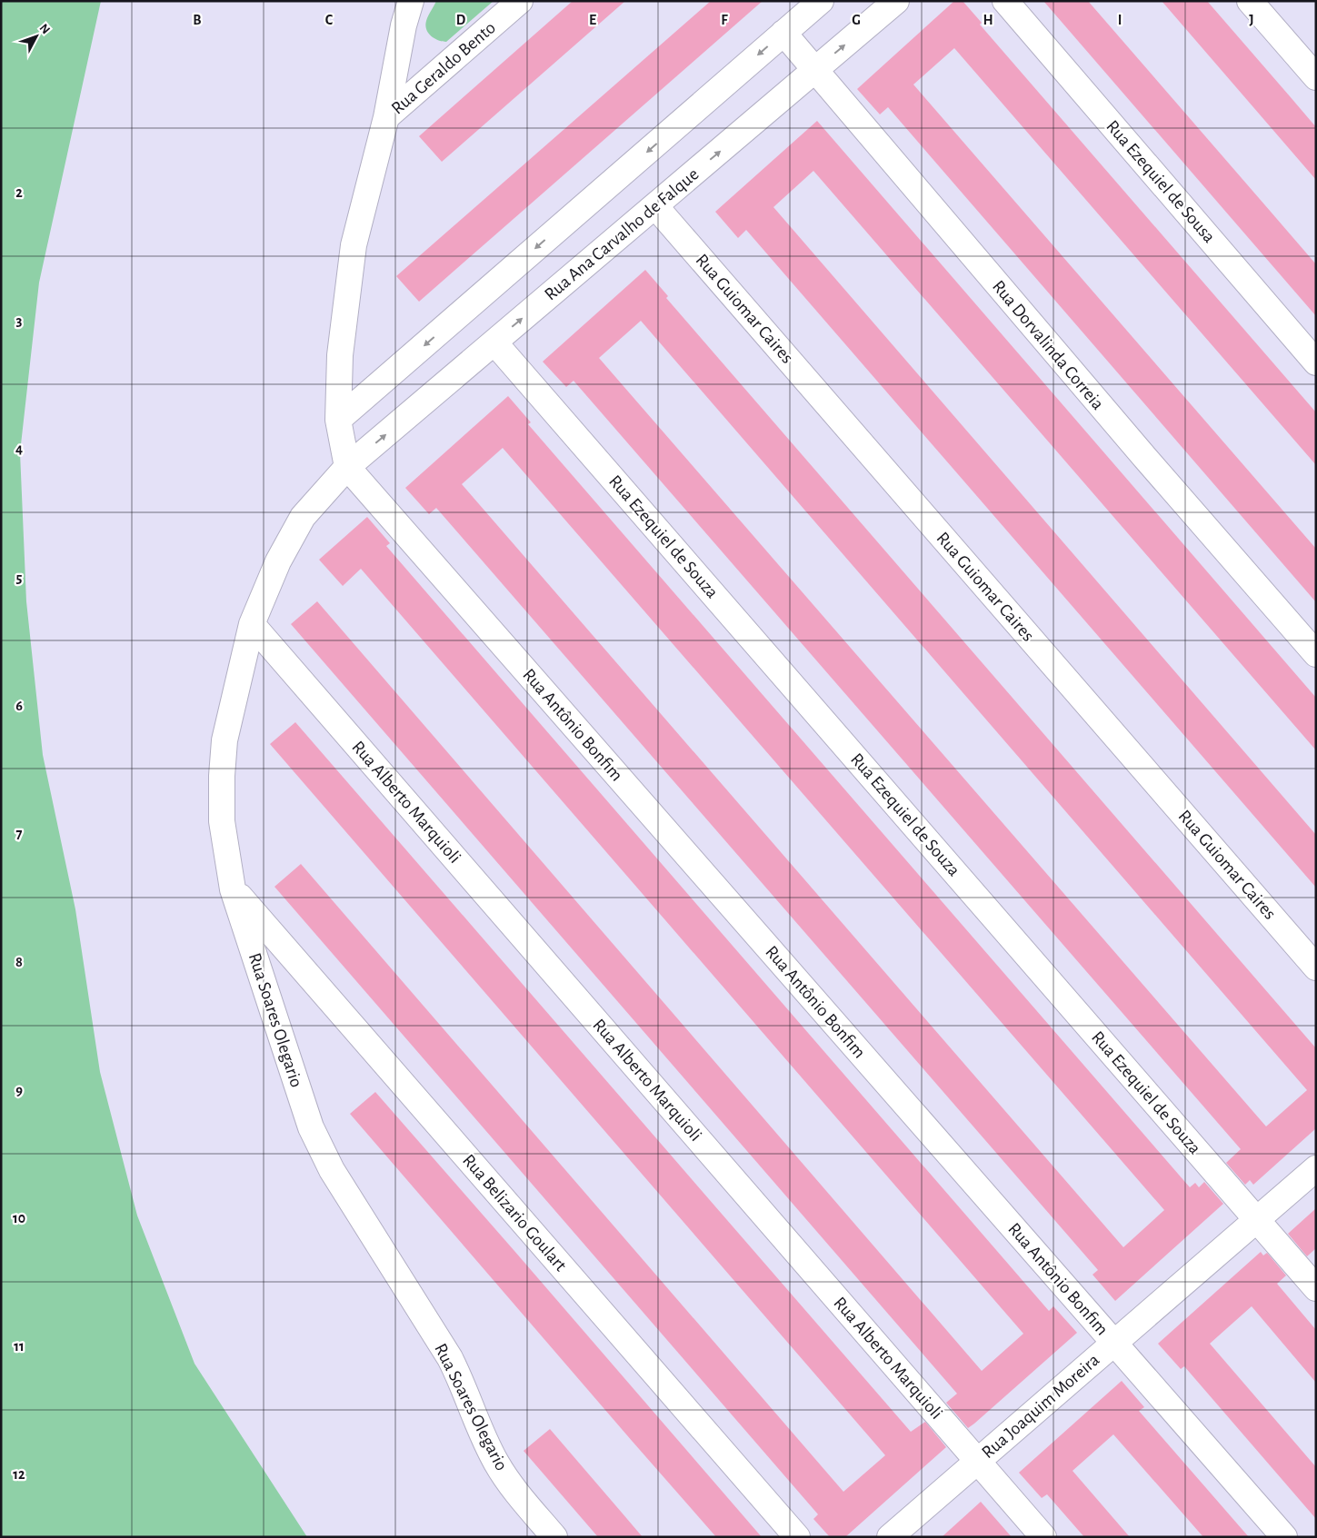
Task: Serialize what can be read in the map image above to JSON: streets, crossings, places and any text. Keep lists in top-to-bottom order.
{
  "streets": {
    "street": [
      "Rua Geraldo Bento",
      "Rua Ezequiel de Sousa",
      "Rua Ana Carvalho de Falque",
      "Rua Guiomar Caires",
      "Rua Dorvalinda Correia",
      "Rua Ezequiel de Souza",
      "Rua Antônio Bonfim",
      "Rua Alberto Marquioli",
      "Rua Soares Olegario",
      "Rua Belizario Goulart",
      "Rua Joaquim Moreira"
    ]
  },
  "crossings": [
    ["Rua Ana Carvalho de Falque", "Rua Guiomar Caires"],
    ["Rua Ana Carvalho de Falque", "Rua Dorvalinda Correia"],
    ["Rua Ana Carvalho de Falque", "Rua Ezequiel de Souza"],
    ["Rua Ana Carvalho de Falque", "Rua Antônio Bonfim"],
    ["Rua Ana Carvalho de Falque", "Rua Soares Olegario"],
    ["Rua Ezequiel de Souza", "Rua Joaquim Moreira"],
    ["Rua Antônio Bonfim", "Rua Soares Olegario"],
    ["Rua Antônio Bonfim", "Rua Joaquim Moreira"],
    ["Rua Alberto Marquioli", "Rua Soares Olegario"],
    ["Rua Alberto Marquioli", "Rua Joaquim Moreira"],
    ["Rua Soares Olegario", "Rua Belizario Goulart"]
  ],
  "north": "top right",
  "grid": {
    "columns": [
      "B",
      "C",
      "D",
      "E",
      "F",
      "G",
      "H",
      "I",
      "J"
    ],
    "rows": [
      "2",
      "3",
      "4",
      "5",
      "6",
      "7",
      "8",
      "9",
      "10",
      "11",
      "12"
    ]
  }
}
